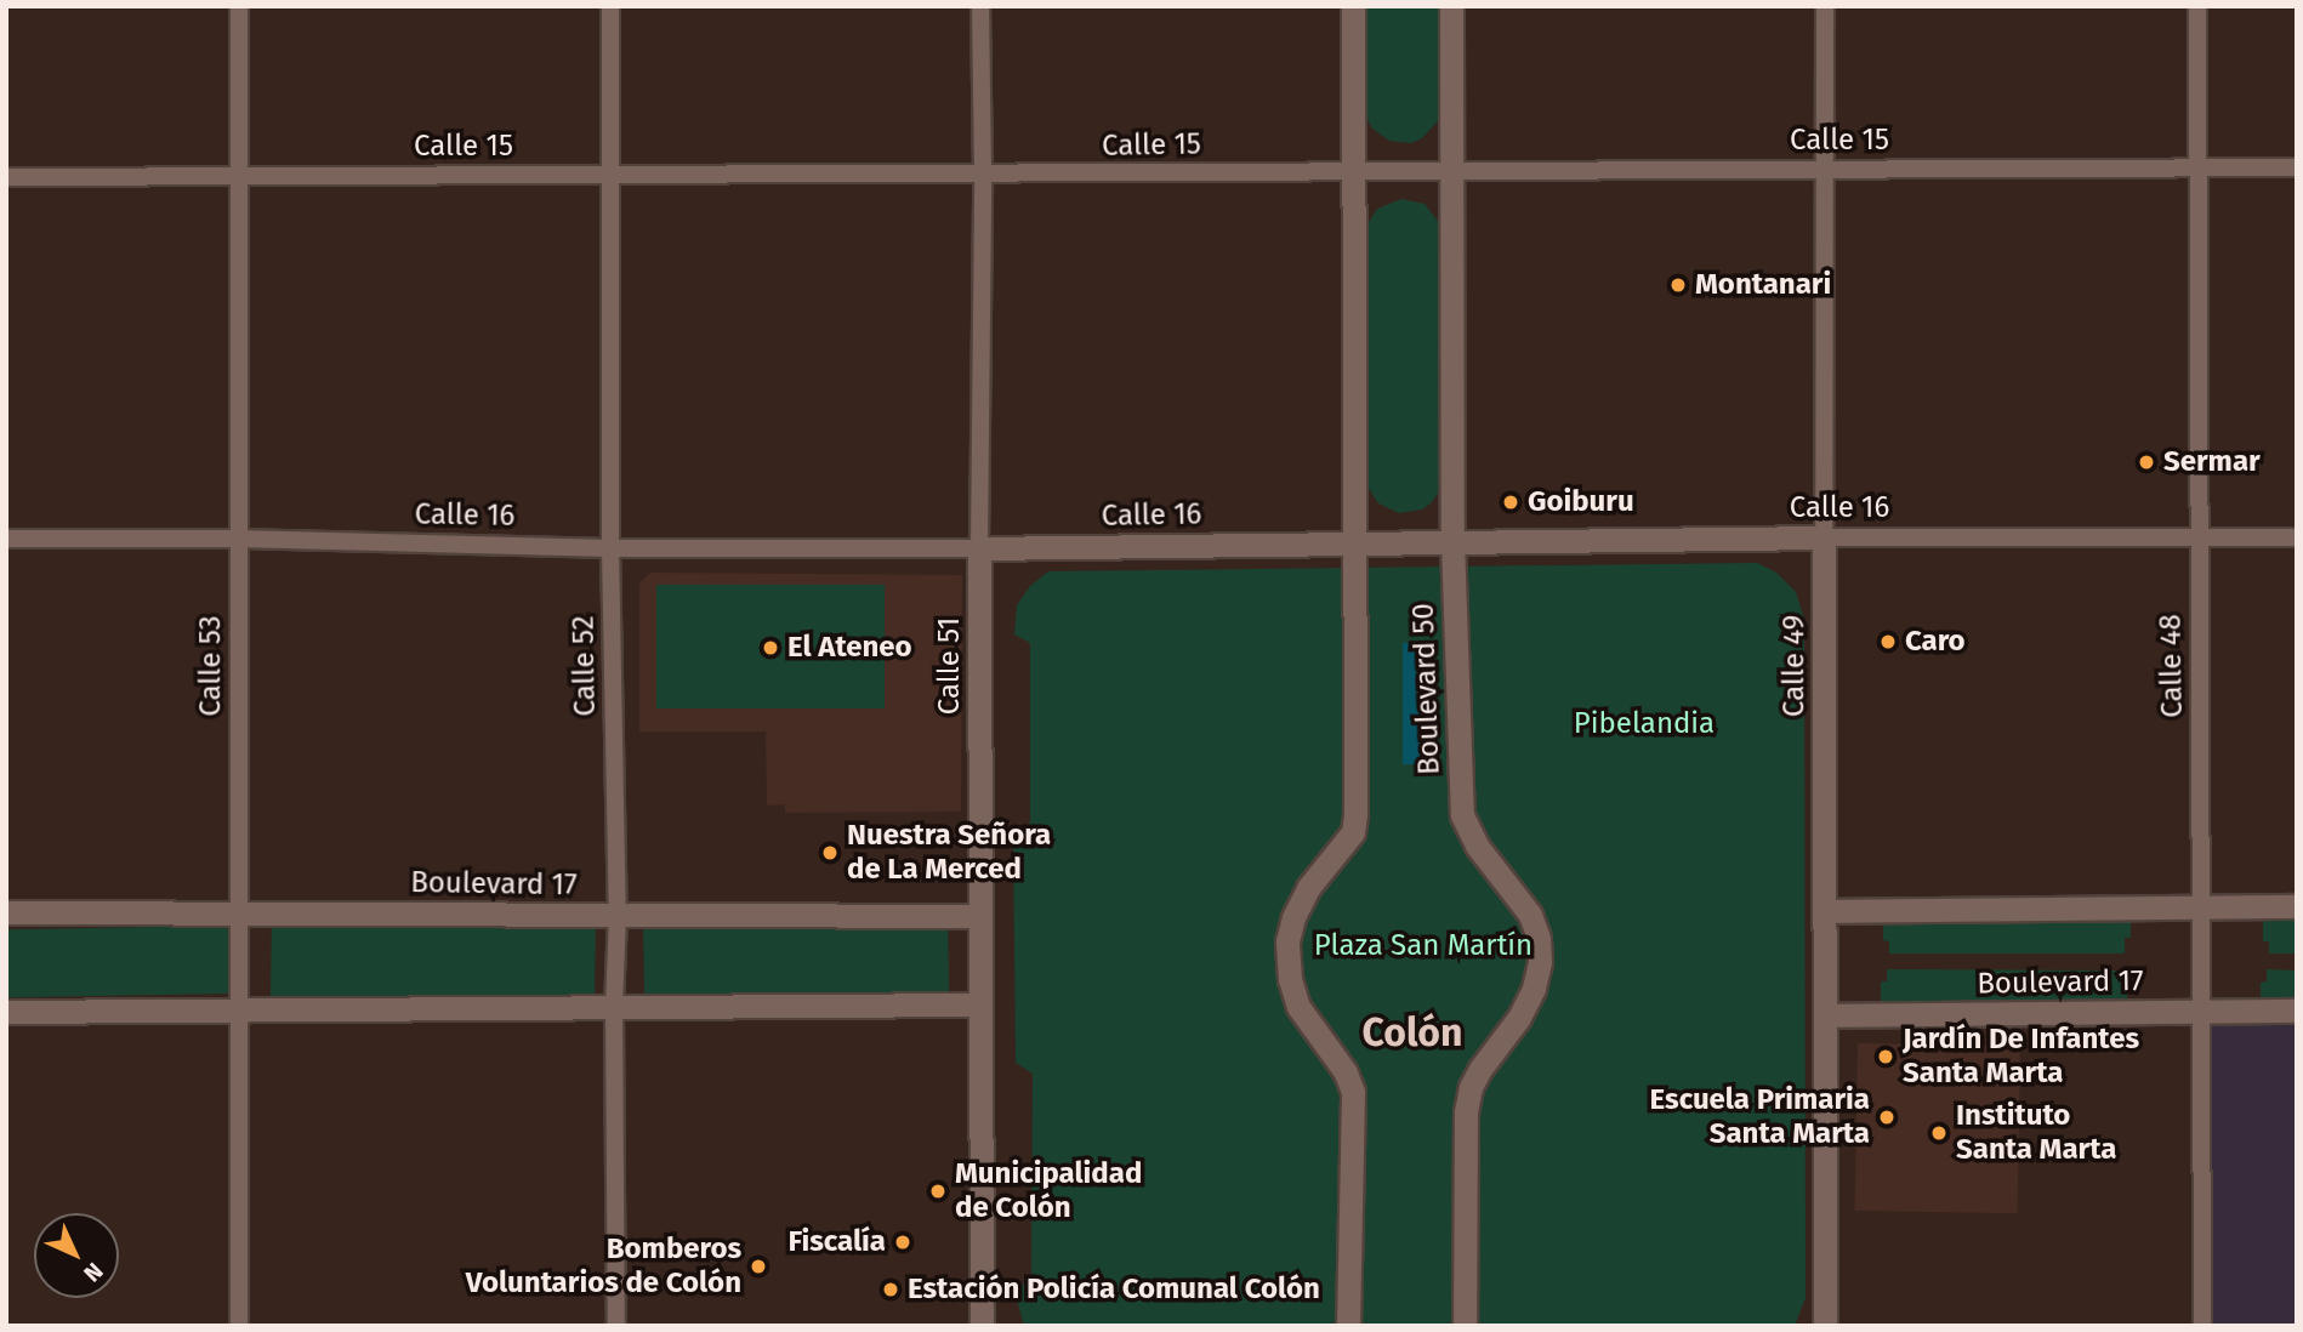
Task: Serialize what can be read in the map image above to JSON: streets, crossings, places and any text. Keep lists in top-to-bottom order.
{
  "streets": {
    "main road": [
      "Calle 16",
      "Calle 51",
      "Calle 49",
      "Boulevard 50",
      "Boulevard 17"
    ],
    "street": [
      "Calle 15",
      "Calle 53",
      "Calle 52",
      "Calle 48"
    ]
  },
  "crossings": [
    ["Calle 15", "Calle 53"],
    ["Calle 15", "Calle 52"],
    ["Calle 15", "Calle 51"],
    ["Calle 15", "Calle 49"],
    ["Calle 15", "Calle 48"],
    ["Calle 15", "Boulevard 50"],
    ["Calle 16", "Calle 53"],
    ["Calle 16", "Calle 52"],
    ["Calle 16", "Calle 51"],
    ["Calle 16", "Calle 49"],
    ["Calle 16", "Calle 48"],
    ["Calle 16", "Boulevard 50"],
    ["Calle 53", "Boulevard 17"],
    ["Calle 52", "Boulevard 17"],
    ["Calle 51", "Boulevard 17"],
    ["Calle 49", "Boulevard 17"],
    ["Calle 48", "Boulevard 17"]
  ],
  "districts": ["Colón"],
  "parks": ["Pibelandia", "Plaza San Martín"],
  "places": [
    "Montanari",
    "Sermar",
    "Goiburu",
    "Caro",
    "El Ateneo",
    "Nuestra Señora de La Merced",
    "Jardín De Infantes Santa Marta",
    "Escuela Primaria Santa Marta",
    "Instituto Santa Marta",
    "Municipalidad de Colón",
    "Fiscalía",
    "Bomberos Voluntarios de Colón",
    "Estación Policía Comunal Colón"
  ],
  "north": "bottom right"
}
